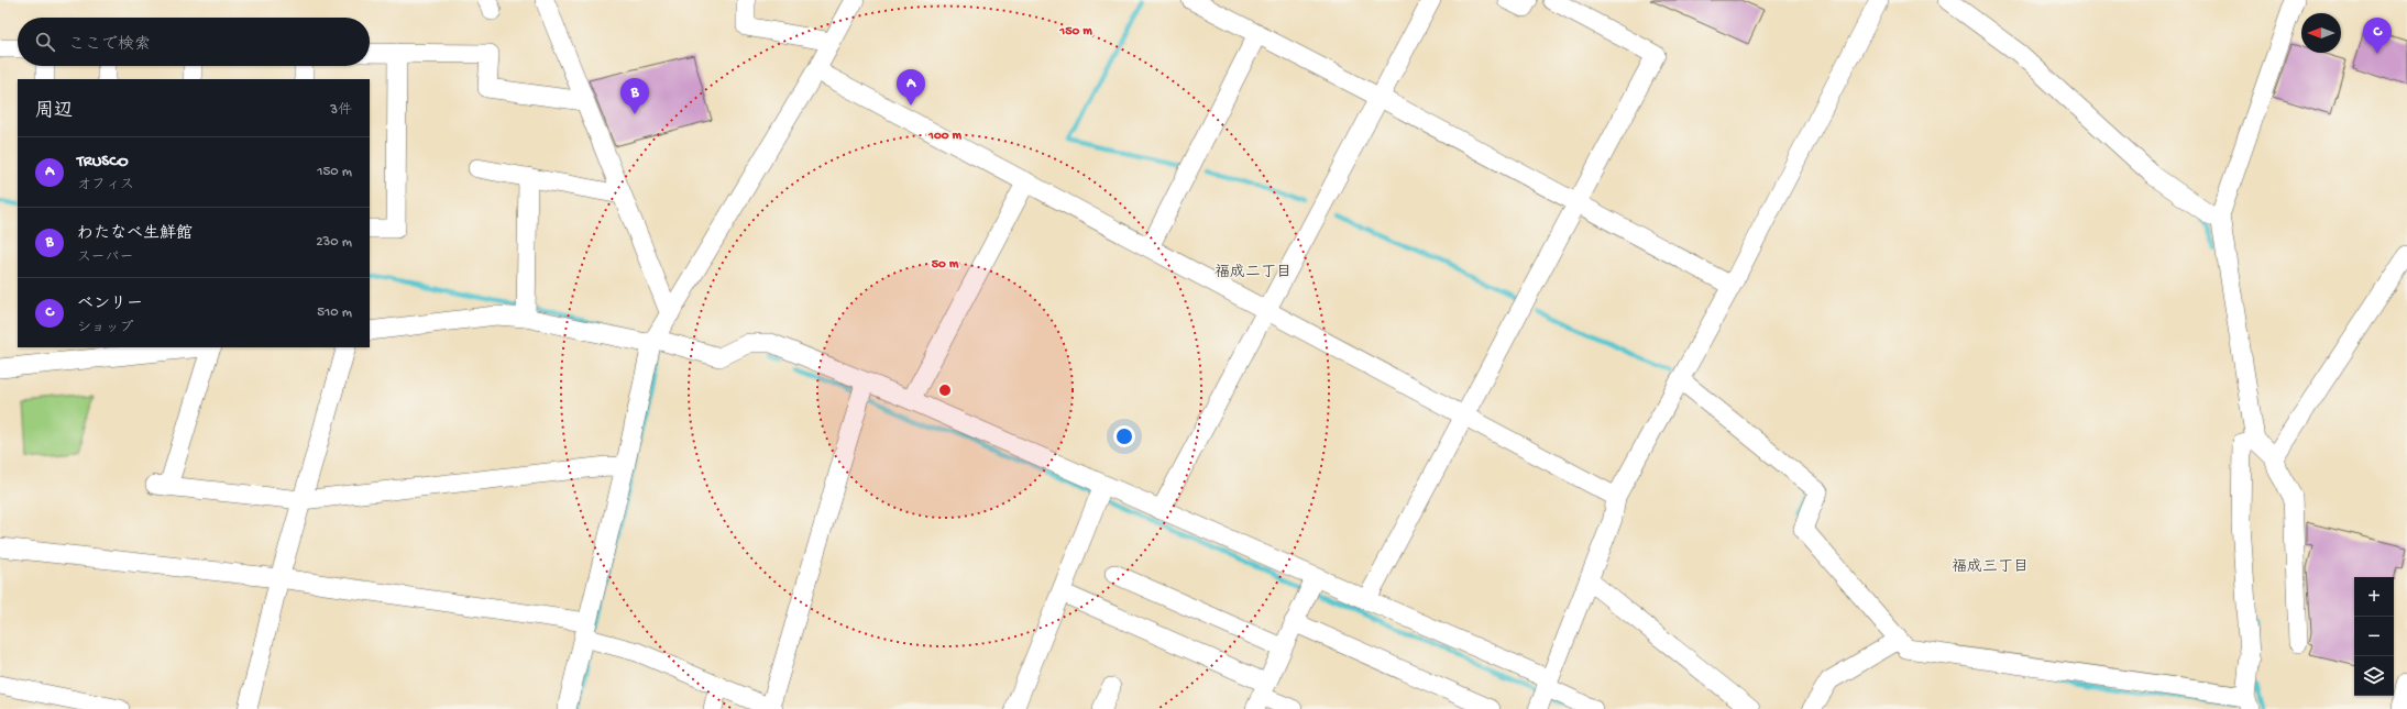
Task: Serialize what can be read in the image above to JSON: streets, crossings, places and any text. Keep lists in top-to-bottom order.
{
  "districts": ["福成二丁目", "福成三丁目"],
  "north": "left",
  "page": {
    "pins": ["C", "A", "B"],
    "search": "ここで検索",
    "heading": ["周辺", "3件"],
    "list": [
      {
        "mark": "A",
        "name": "TRUSCO",
        "note": "オフィス",
        "value": "150 m"
      },
      {
        "mark": "B",
        "name": "わたなべ生鮮館",
        "note": "スーパー",
        "value": "230 m"
      },
      {
        "mark": "C",
        "name": "ベンリー",
        "note": "ショップ",
        "value": "510 m"
      }
    ],
    "map_buttons": ["+", "−"]
  },
  "rings": ["150 m", "100 m", "50 m"]
}
